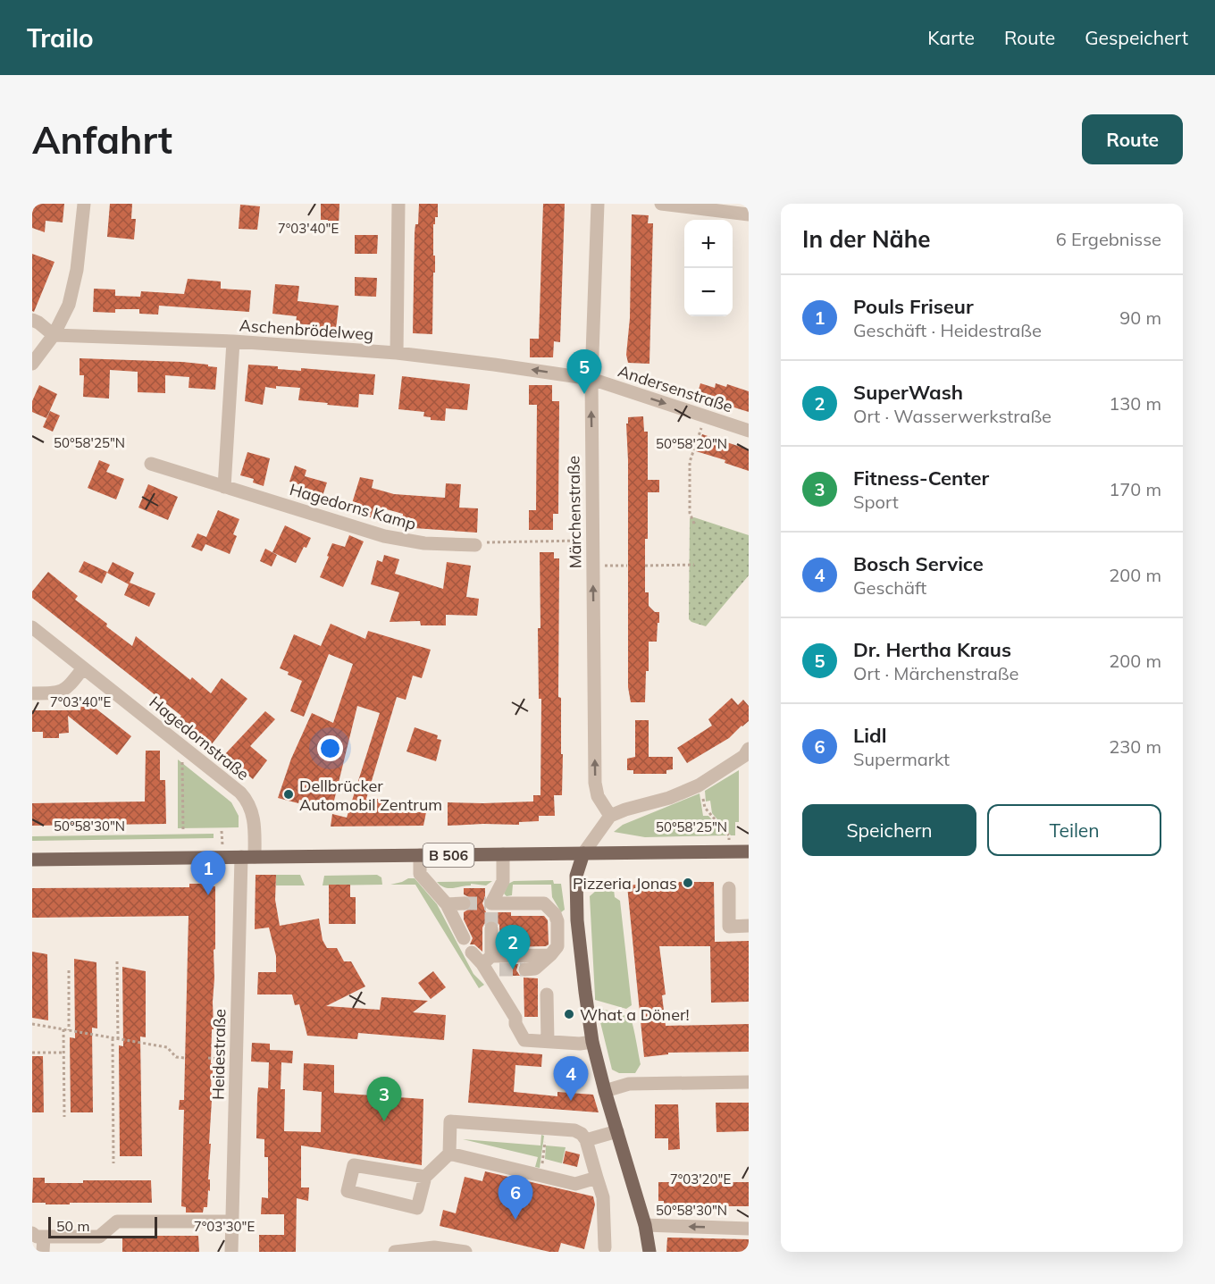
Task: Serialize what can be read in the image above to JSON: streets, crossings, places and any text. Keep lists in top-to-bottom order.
{
  "streets": {
    "main road": ["B 506"],
    "street": [
      "Aschenbrödelweg",
      "Andersenstraße",
      "Hagedorns Kamp",
      "Märchenstraße",
      "Hagedornstraße",
      "Heidestraße"
    ]
  },
  "crossings": [
    ["Aschenbrödelweg", "Andersenstraße"],
    ["Aschenbrödelweg", "Märchenstraße"],
    ["Andersenstraße", "Märchenstraße"],
    ["Hagedornstraße", "B 506"],
    ["Hagedornstraße", "Heidestraße"],
    ["B 506", "Heidestraße"]
  ],
  "one_way": ["Aschenbrödelweg", "Andersenstraße", "Märchenstraße"],
  "places": ["Dellbrücker Automobil Zentrum", "Pizzeria Jonas", "What a Döner!"],
  "scale_bar": "50 m",
  "page": {
    "header": "Trailo",
    "nav": ["Karte", "Route", "Gespeichert"],
    "buttons": [
      "Route",
      ["Speichern", "Teilen"]
    ],
    "title": "Anfahrt",
    "heading": ["In der Nähe", "6 Ergebnisse"],
    "map_buttons": ["+", "−"],
    "list": [
      {
        "mark": "1",
        "name": "Pouls Friseur",
        "note": "Geschäft · Heidestraße",
        "value": "90 m"
      },
      {
        "mark": "2",
        "name": "SuperWash",
        "note": "Ort · Wasserwerkstraße",
        "value": "130 m"
      },
      {
        "mark": "3",
        "name": "Fitness-Center",
        "note": "Sport",
        "value": "170 m"
      },
      {
        "mark": "4",
        "name": "Bosch Service",
        "note": "Geschäft",
        "value": "200 m"
      },
      {
        "mark": "5",
        "name": "Dr. Hertha Kraus",
        "note": "Ort · Märchenstraße",
        "value": "200 m"
      },
      {
        "mark": "6",
        "name": "Lidl",
        "note": "Supermarkt",
        "value": "230 m"
      }
    ],
    "pins": [
      "5",
      "1",
      "2",
      "4",
      "3",
      "6"
    ],
    "scale": "50 m"
  },
  "coordinates": [
    "7°03'40\"E",
    "50°58'25\"N",
    "50°58'20\"N",
    "50°58'30\"N",
    "7°03'20\"E",
    "7°03'30\"E"
  ]
}
